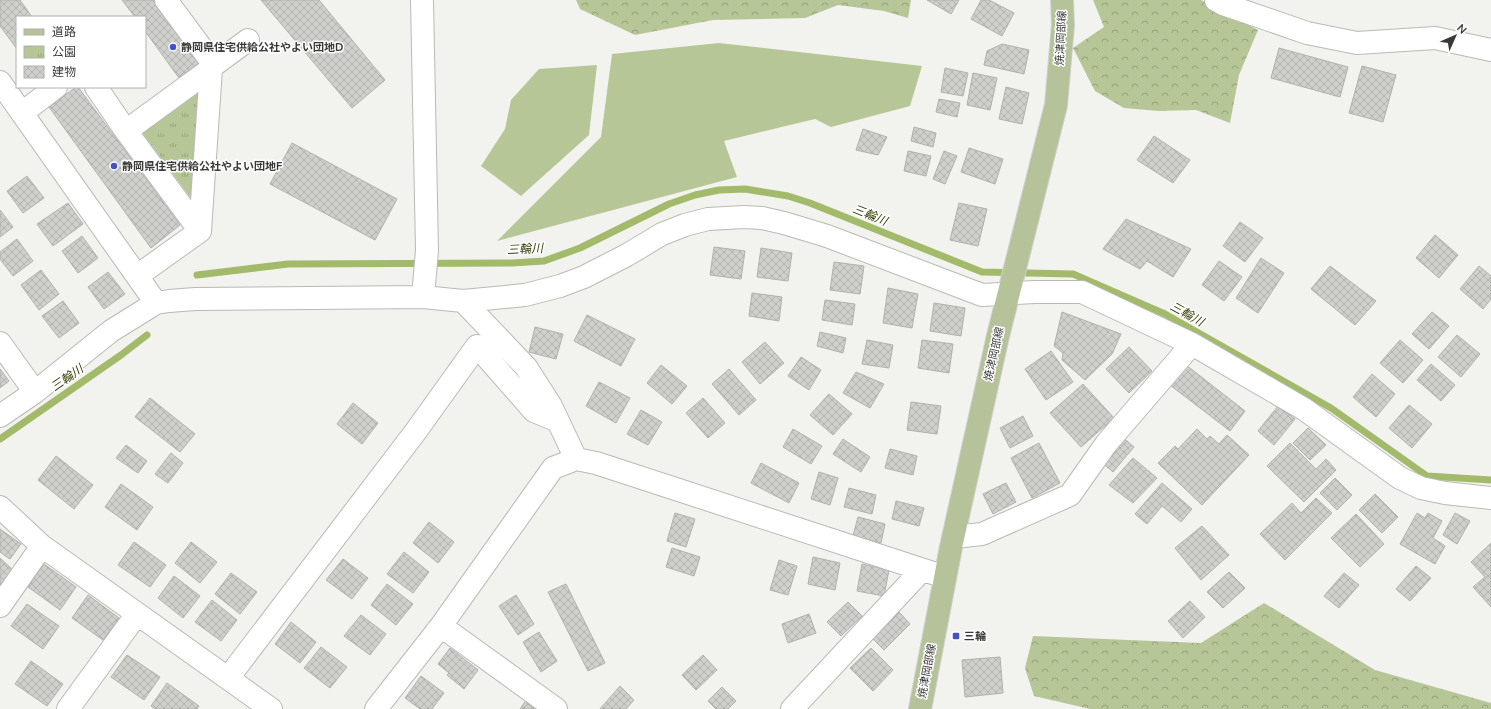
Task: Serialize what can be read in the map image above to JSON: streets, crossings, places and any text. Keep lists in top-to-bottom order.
{
  "streets": {
    "main road": ["焼津岡部線"]
  },
  "water": ["三輪川"],
  "places": {
    "other": ["静岡県住宅供給公社やよい団地D", "静岡県住宅供給公社やよい団地F"],
    "transit": ["三輪"]
  },
  "legend": ["道路", "公園", "建物"],
  "north": "top right"
}
